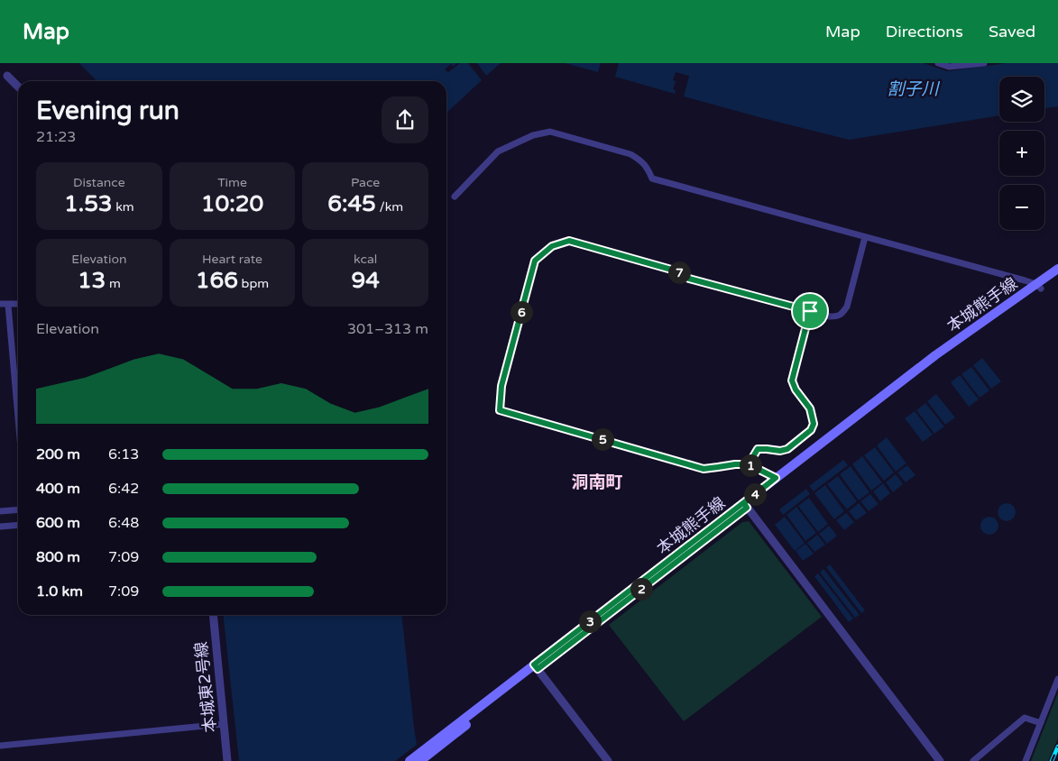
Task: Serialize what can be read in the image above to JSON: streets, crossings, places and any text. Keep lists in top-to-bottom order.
{
  "streets": {
    "main road": ["本城熊手線"],
    "street": ["本城東2号線"]
  },
  "districts": ["洞南町"],
  "water": ["割子川"],
  "page": {
    "header": "Map",
    "nav": ["Map", "Directions", "Saved"],
    "map_buttons": ["+", "−"],
    "heading": ["Evening run", "21:23"],
    "stats": [
      ["Distance", "1.53 km"],
      ["Time", "10:20"],
      ["Pace", "6:45 /km"],
      ["Elevation", "13 m"],
      ["Heart rate", "166 bpm"],
      ["kcal", "94"]
    ],
    "pins": [
      "7",
      "6",
      "5",
      "1",
      "4",
      "2",
      "3"
    ],
    "chart": ["Elevation", "301–313 m"],
    "list": [
      {
        "name": "200 m",
        "note": "6:13"
      },
      {
        "name": "400 m",
        "note": "6:42"
      },
      {
        "name": "600 m",
        "note": "6:48"
      },
      {
        "name": "800 m",
        "note": "7:09"
      },
      {
        "name": "1.0 km",
        "note": "7:09"
      }
    ]
  }
}
